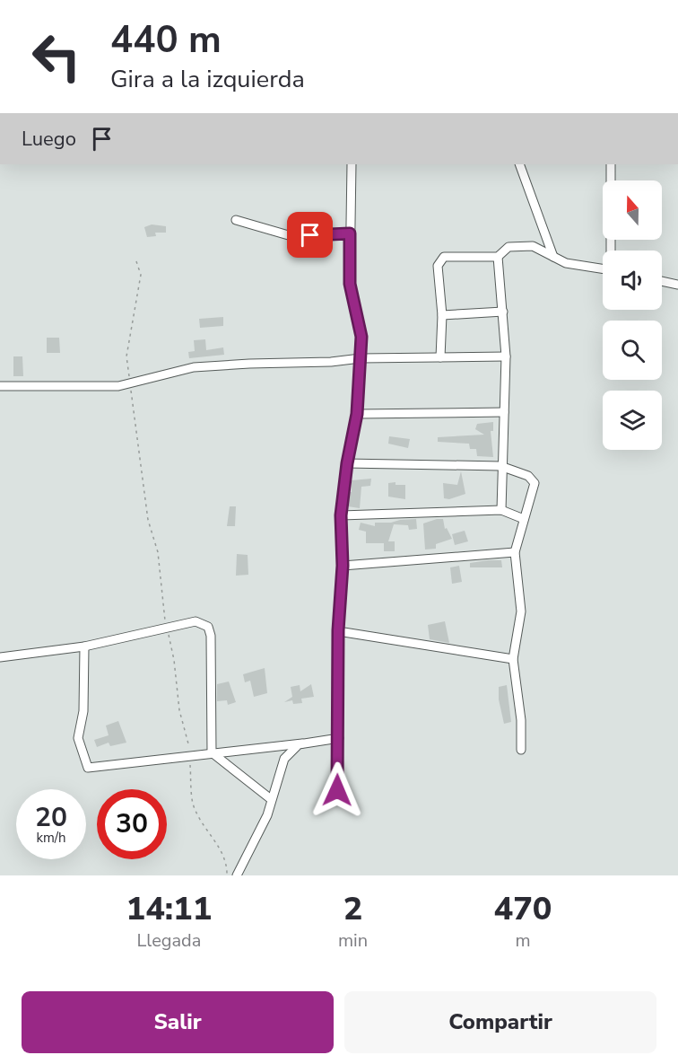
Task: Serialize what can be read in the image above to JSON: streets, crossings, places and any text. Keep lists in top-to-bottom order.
{
  "north": "top",
  "page": {
    "turn": ["440 m", "Gira a la izquierda"],
    "then": "Luego",
    "speed": "20 km/h",
    "limit": "30",
    "eta": [
      "14:11",
      "Llegada",
      "2",
      "min",
      "470",
      "m"
    ],
    "buttons": ["Salir", "Compartir"]
  }
}
